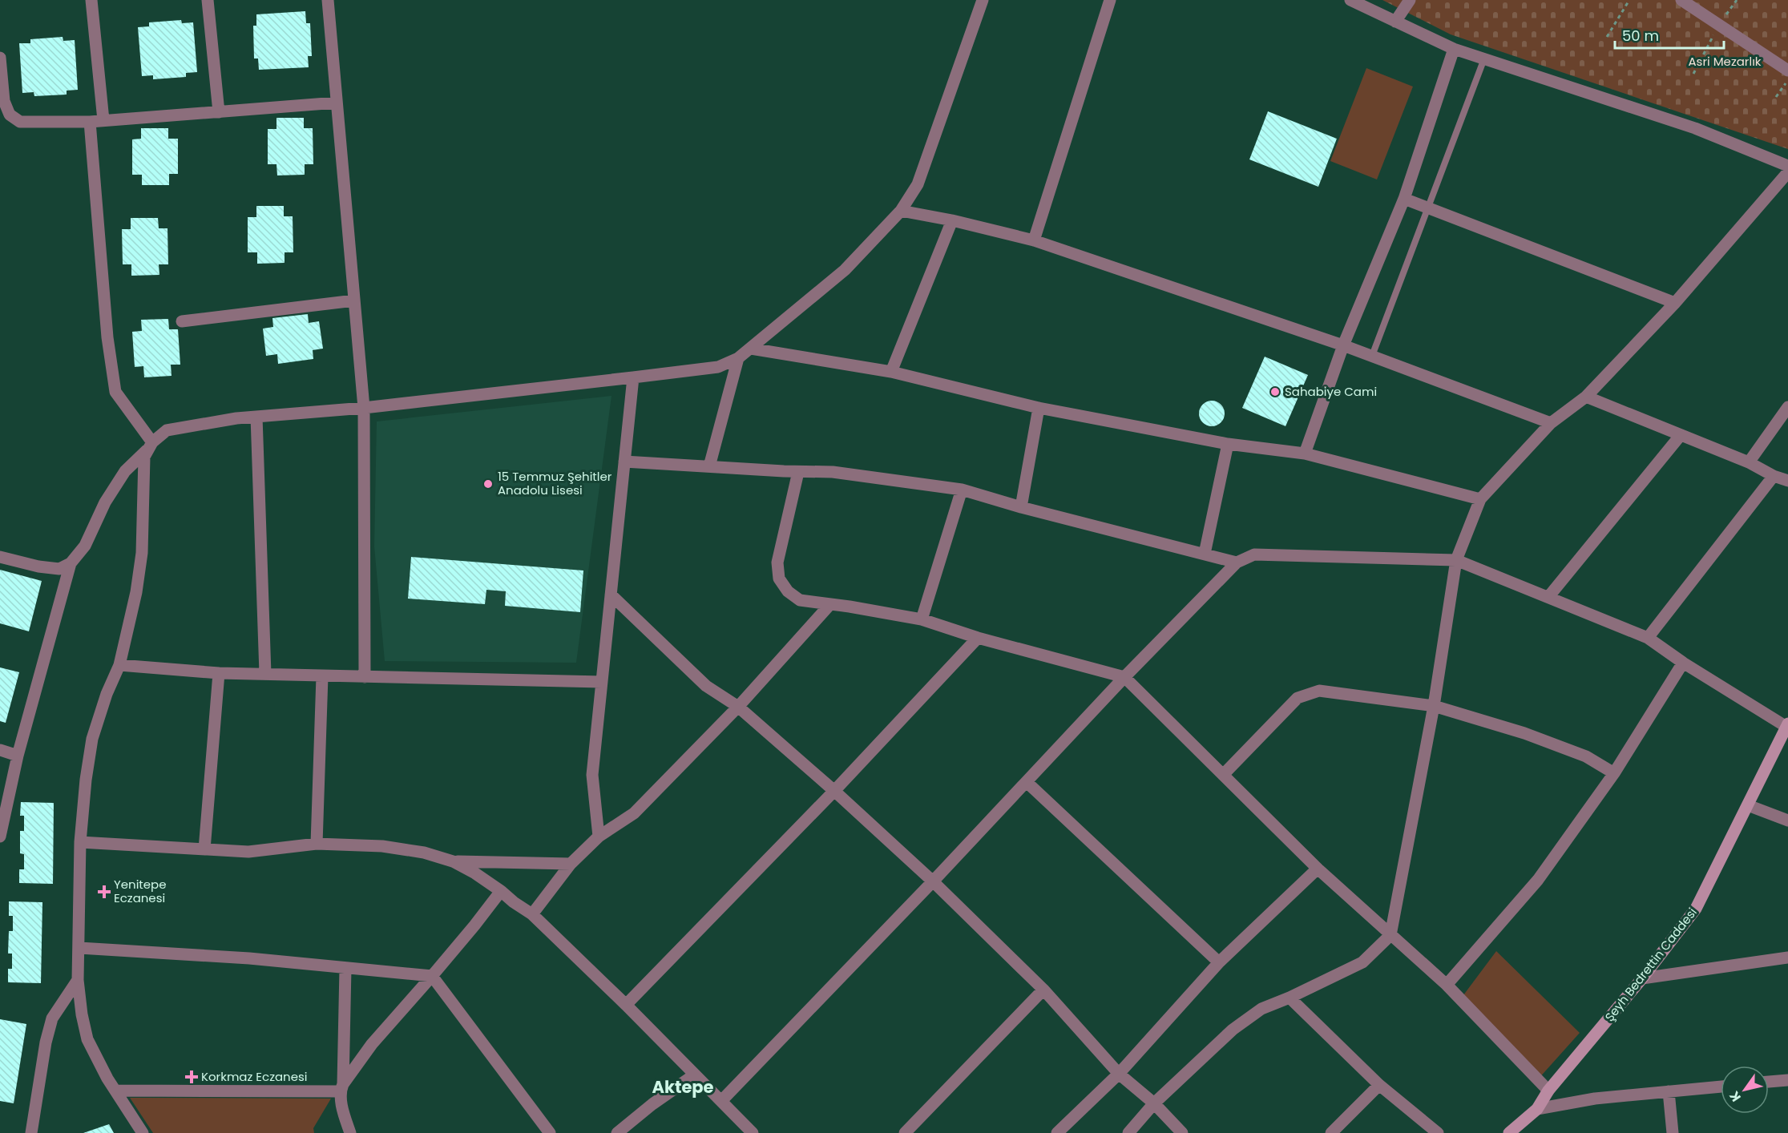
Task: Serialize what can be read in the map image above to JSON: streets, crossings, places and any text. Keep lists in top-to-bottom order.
{
  "streets": {
    "main road": ["Şeyh Bedrettin Caddesi"]
  },
  "districts": ["Aktepe"],
  "parks": ["Asri Mezarlık"],
  "places": {
    "other": ["Sahabiye Cami", "15 Temmuz Şehitler Anadolu Lisesi"],
    "health": ["Yenitepe Eczanesi", "Korkmaz Eczanesi"]
  },
  "scale_bar": "50 m",
  "north": "bottom left"
}
